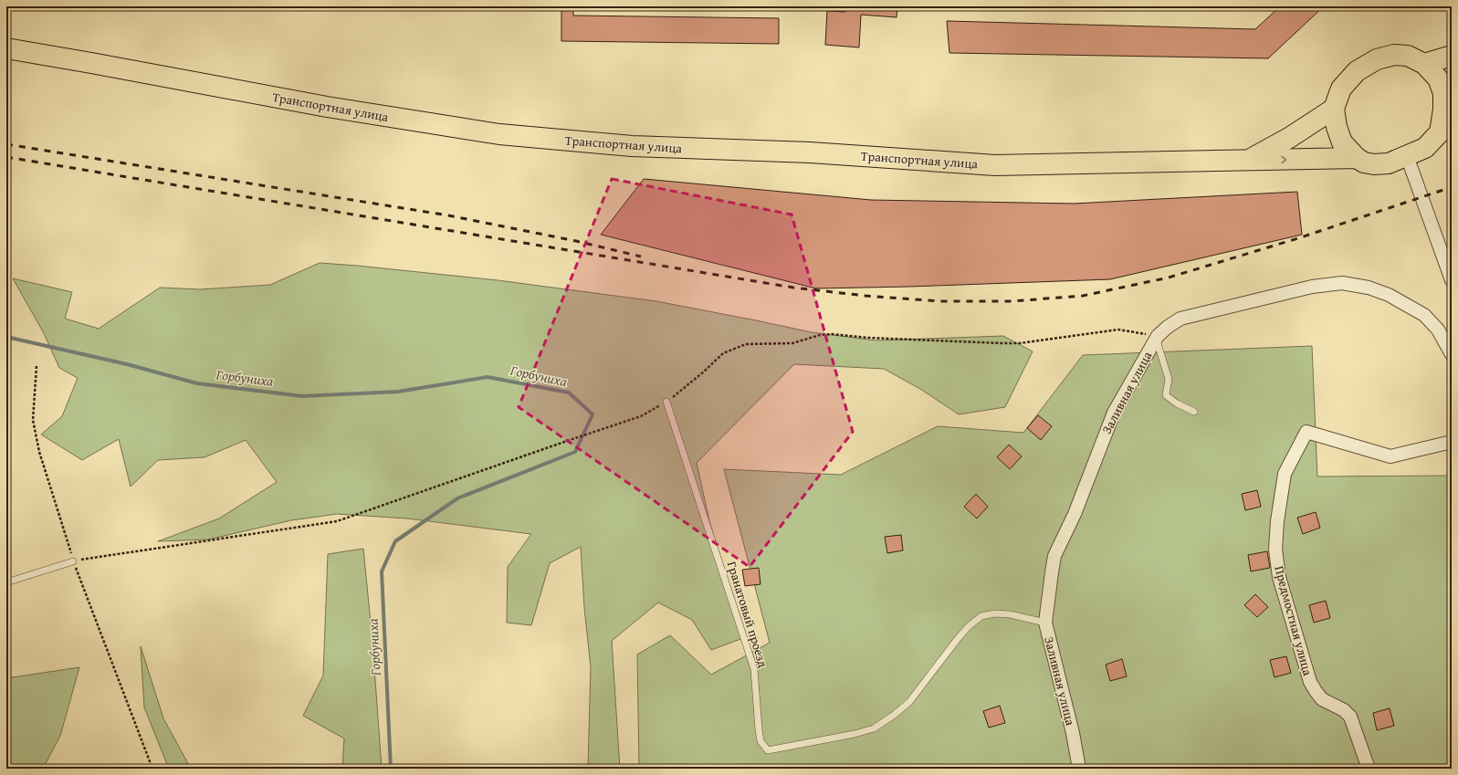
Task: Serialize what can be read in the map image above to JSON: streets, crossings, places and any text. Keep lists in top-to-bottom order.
{
  "streets": {
    "main road": ["Транспортная улица"],
    "street": ["Заливная улица", "Предмостная улица"],
    "lane": ["Гранатовый проезд"]
  },
  "crossings": [
    ["Заливная улица", "Гранатовый проезд"]
  ],
  "water": ["Горбуниха"]
}
